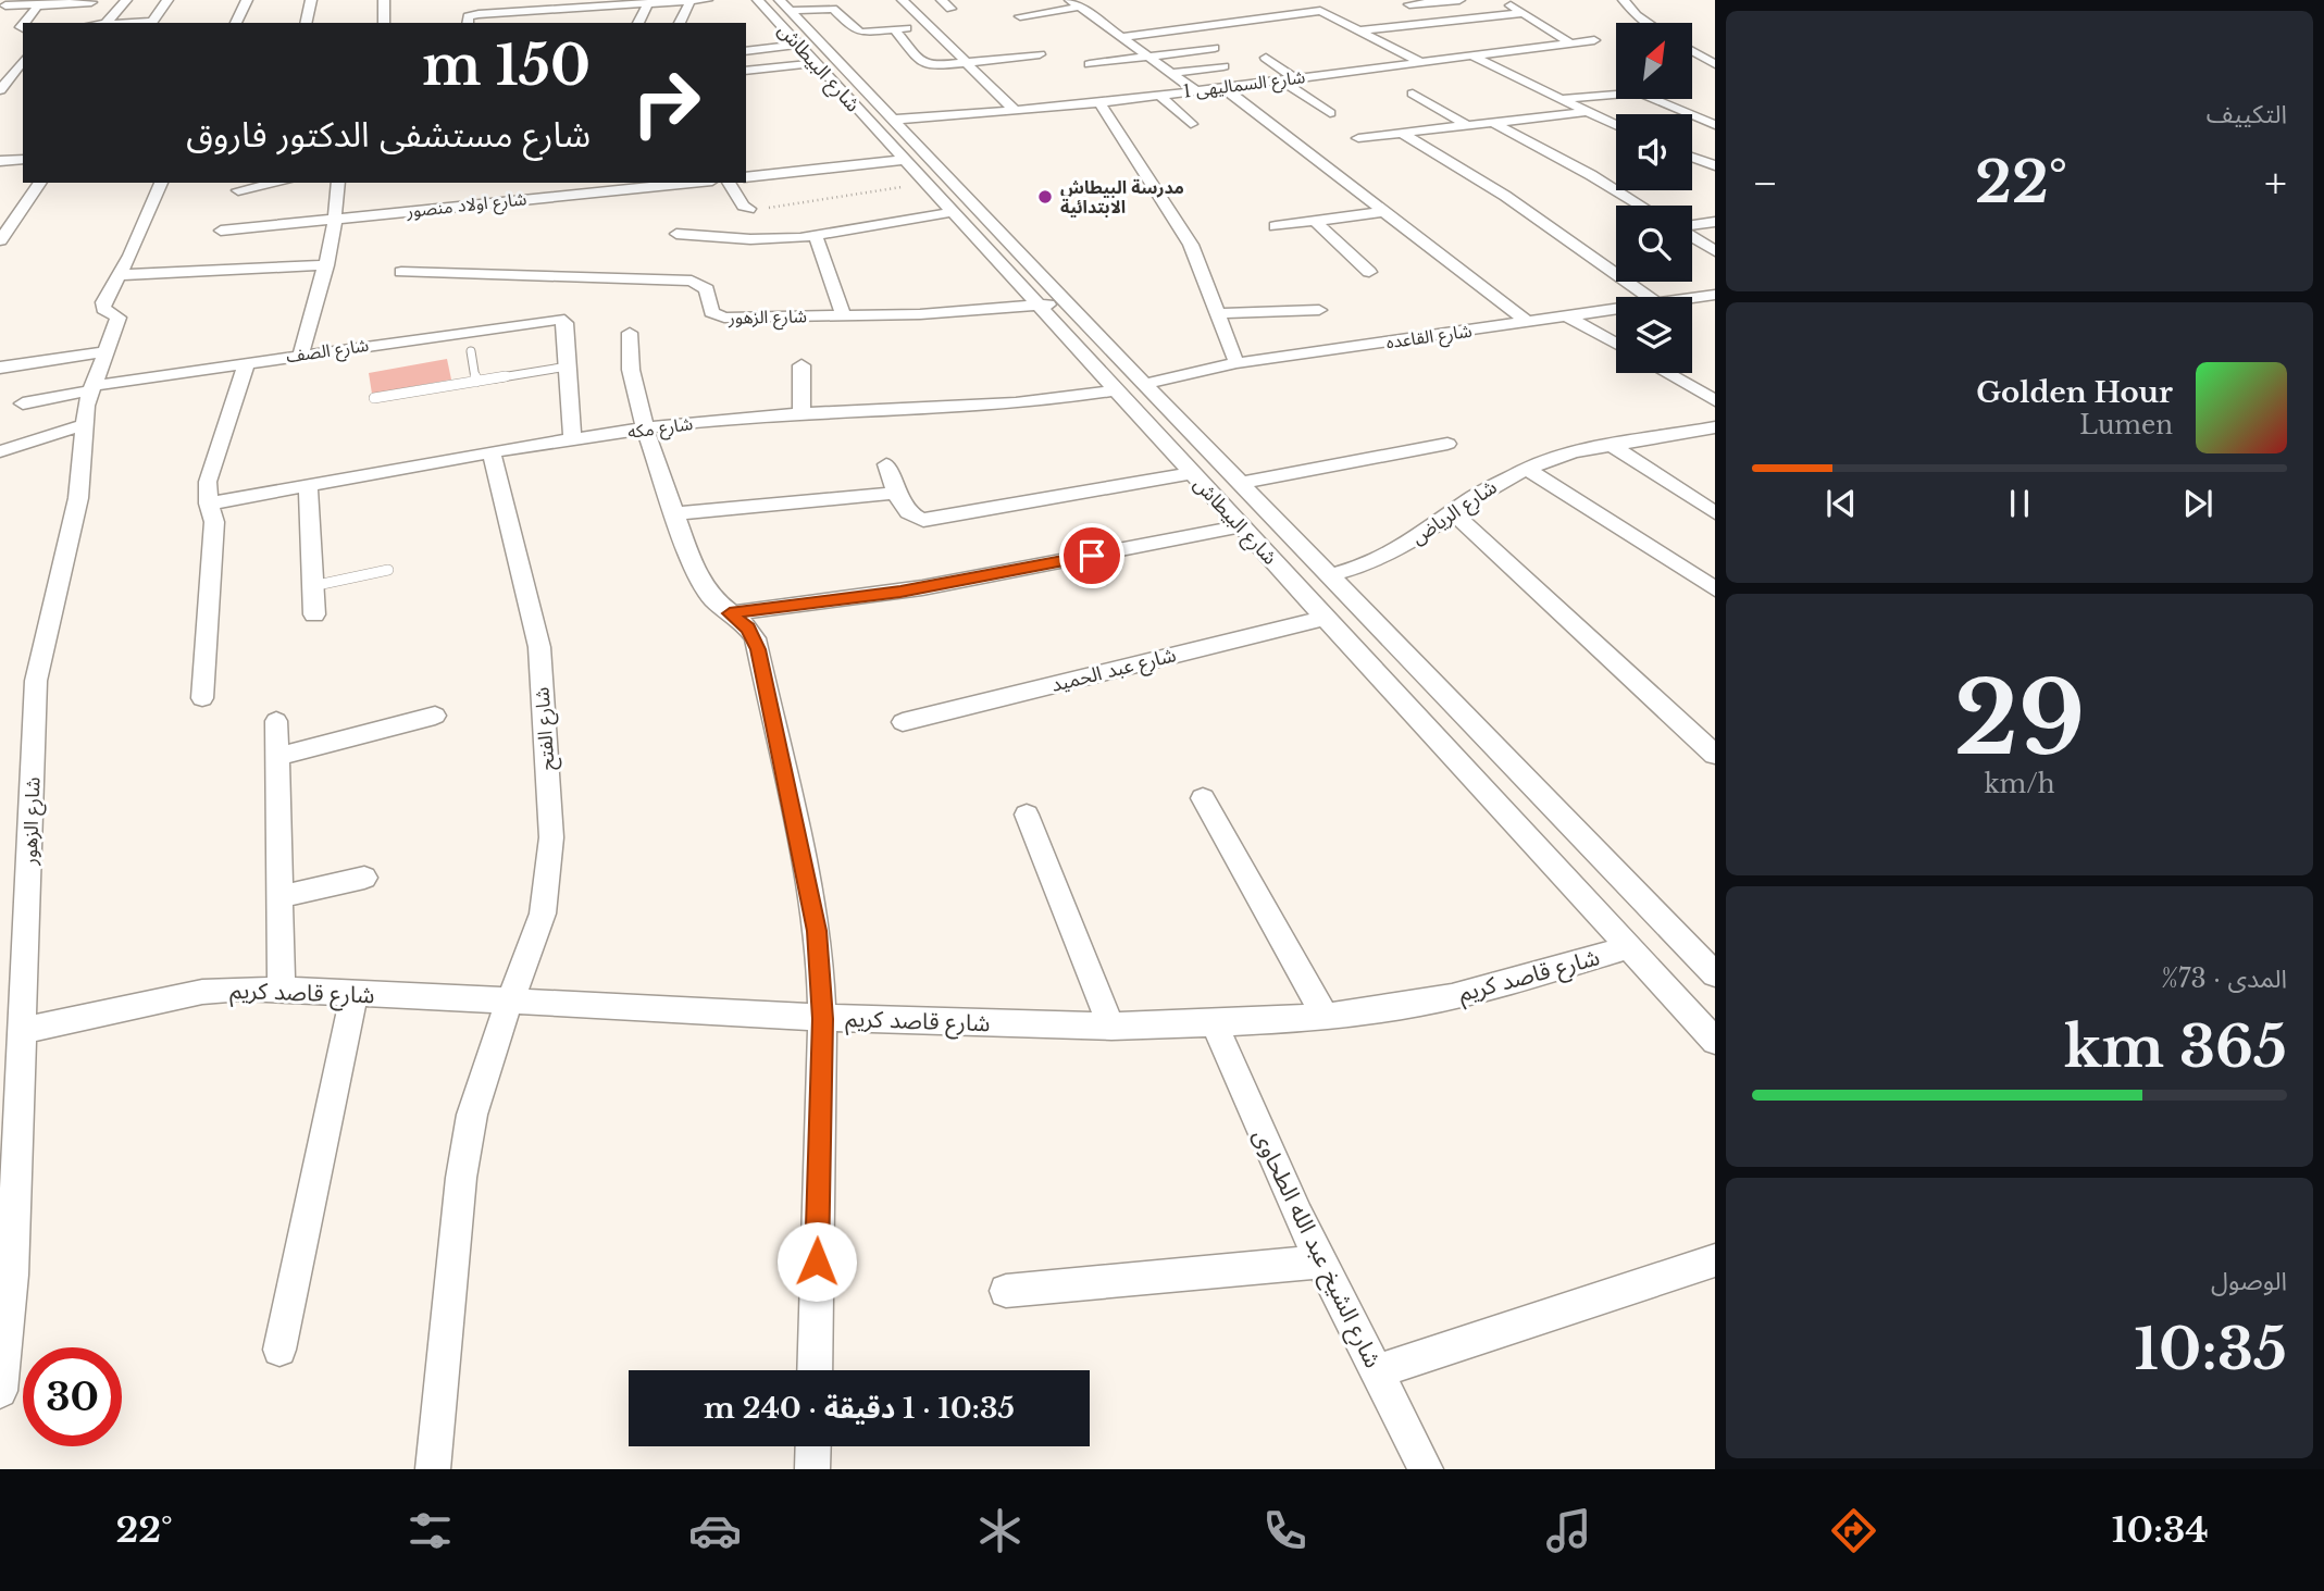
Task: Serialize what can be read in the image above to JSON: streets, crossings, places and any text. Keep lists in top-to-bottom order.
{
  "streets": {
    "street": [
      "شارع البيطاش",
      "شارع السماليهى 1",
      "شارع اولاد منصور",
      "شارع الزهور",
      "شارع القاعده",
      "شارع الصف",
      "شارع مكه",
      "شارع الرياض",
      "شارع عبد الحميد",
      "شارع الفتح",
      "شارع قاصد كريم",
      "شارع الشيخ عبد الله الطحاوى"
    ]
  },
  "crossings": [
    ["شارع البيطاش", "شارع السماليهى 1"],
    ["شارع البيطاش", "شارع الزهور"],
    ["شارع البيطاش", "شارع القاعده"],
    ["شارع البيطاش", "شارع مكه"],
    ["شارع البيطاش", "شارع الرياض"],
    ["شارع البيطاش", "شارع عبد الحميد"],
    ["شارع البيطاش", "شارع قاصد كريم"],
    ["شارع الزهور", "شارع الصف"],
    ["شارع الزهور", "شارع قاصد كريم"],
    ["شارع مكه", "شارع الفتح"],
    ["شارع الفتح", "شارع قاصد كريم"],
    ["شارع قاصد كريم", "شارع الشيخ عبد الله الطحاوى"]
  ],
  "places": ["مدرسة البيطاش الابتدائية"],
  "north": "top right",
  "page": {
    "tile": [
      "التكييف",
      ["29", "km/h"],
      ["المدى · 73%", "365 km"],
      ["الوصول", "10:35"]
    ],
    "turn": ["150 m", "شارع مستشفى الدكتور فاروق"],
    "heat": ["−", "22°", "+"],
    "song": ["Golden Hour", "Lumen"],
    "limit": "30",
    "trip": "10:35 · 1 دقيقة · 240 m",
    "tabs": ["10:34", "22°"]
  }
}
